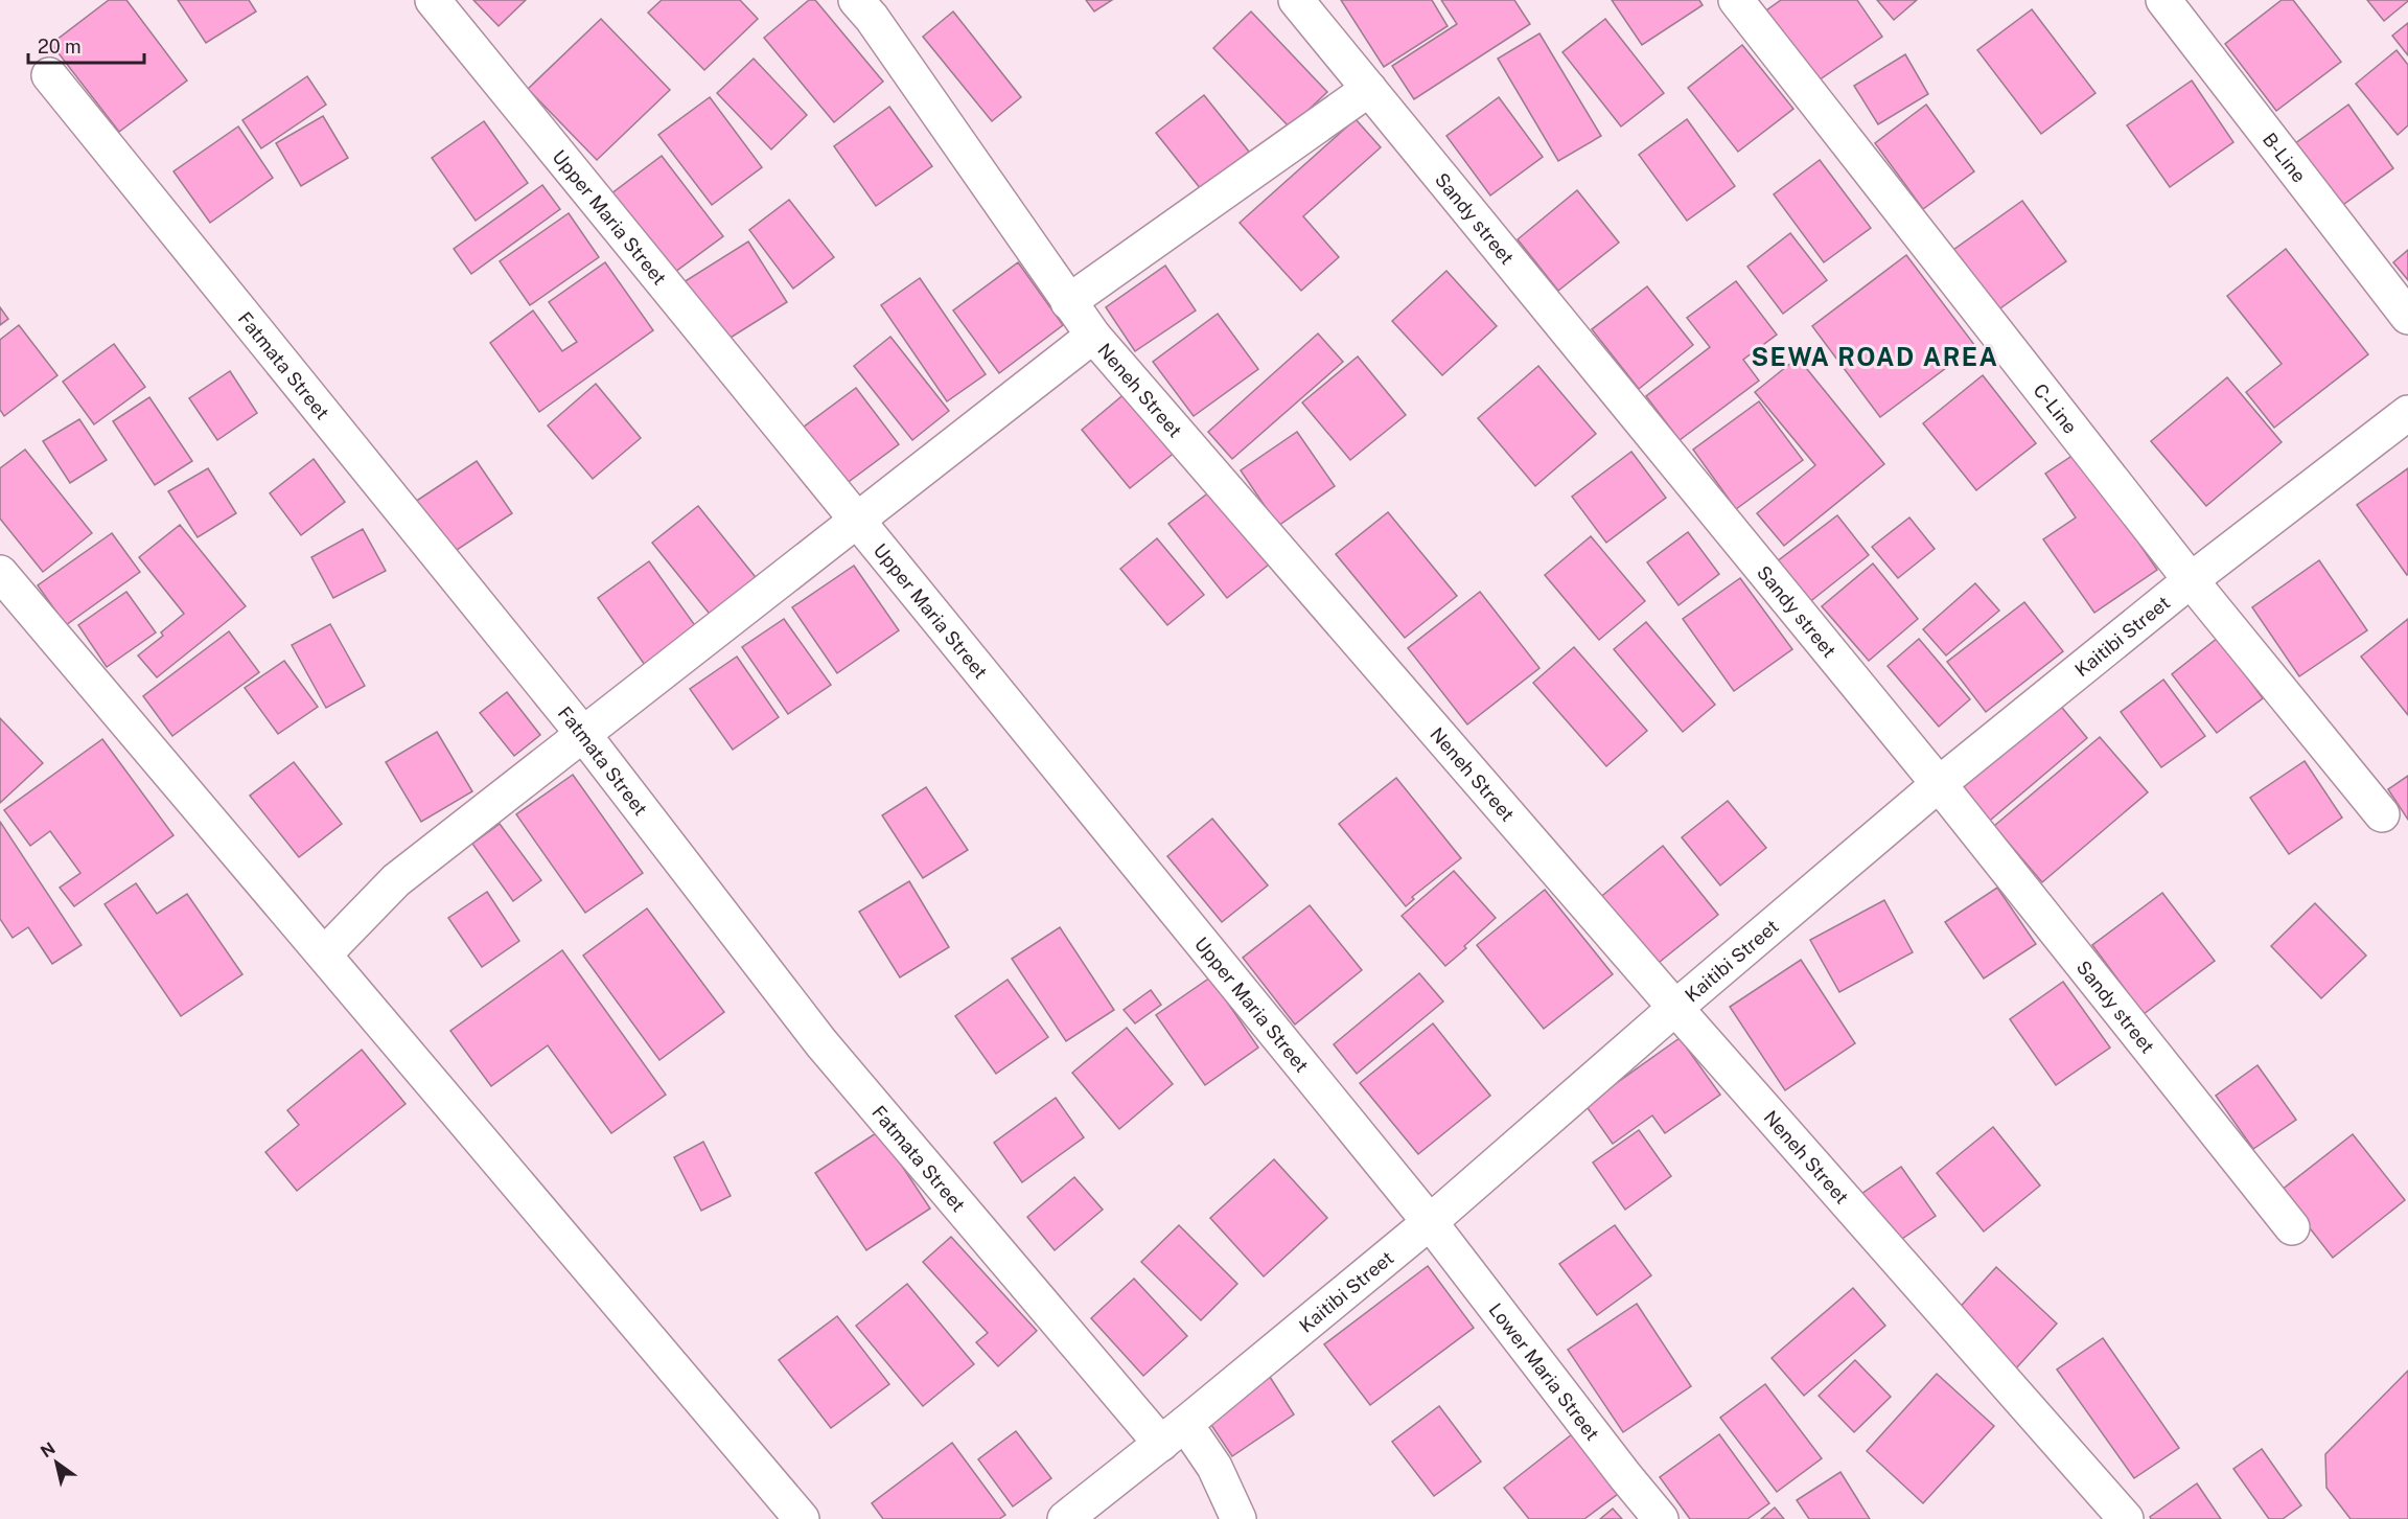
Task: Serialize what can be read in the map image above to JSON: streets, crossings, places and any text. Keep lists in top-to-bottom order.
{
  "streets": {
    "street": [
      "B-Line",
      "Upper Maria Street",
      "Sandy street",
      "Fatmata Street",
      "Neneh Street",
      "C-Line",
      "Kaitibi Street",
      "Lower Maria Street"
    ]
  },
  "crossings": [
    ["Upper Maria Street", "Kaitibi Street"],
    ["Upper Maria Street", "Lower Maria Street"],
    ["Sandy street", "Kaitibi Street"],
    ["Fatmata Street", "Kaitibi Street"],
    ["Neneh Street", "Kaitibi Street"],
    ["C-Line", "Kaitibi Street"],
    ["Kaitibi Street", "Lower Maria Street"]
  ],
  "districts": ["SEWA ROAD AREA"],
  "scale_bar": "20 m",
  "north": "top left"
}
